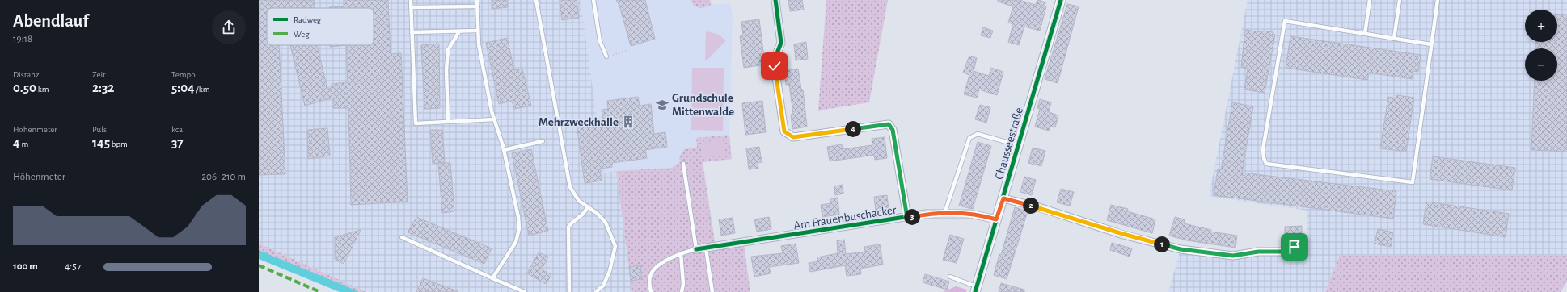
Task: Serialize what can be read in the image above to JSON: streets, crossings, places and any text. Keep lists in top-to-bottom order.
{
  "streets": {
    "street": ["Chausseestraße", "Am Frauenbuschacker"]
  },
  "crossings": [
    ["Chausseestraße", "Am Frauenbuschacker"]
  ],
  "places": {
    "school or university": ["Grundschule Mittenwalde"],
    "building": ["Mehrzweckhalle"]
  },
  "legend": ["Radweg", "Weg"],
  "page": {
    "heading": ["Abendlauf", "19:18"],
    "map_buttons": ["+", "−"],
    "stats": [
      ["Distanz", "0.50 km"],
      ["Zeit", "2:32"],
      ["Tempo", "5:04 /km"],
      ["Höhenmeter", "4 m"],
      ["Puls", "145 bpm"],
      ["kcal", "37"]
    ],
    "pins": [
      "4",
      "2",
      "3",
      "1"
    ],
    "chart": ["Höhenmeter", "206–210 m"],
    "list": [
      {
        "name": "100 m",
        "note": "4:57"
      }
    ]
  }
}
